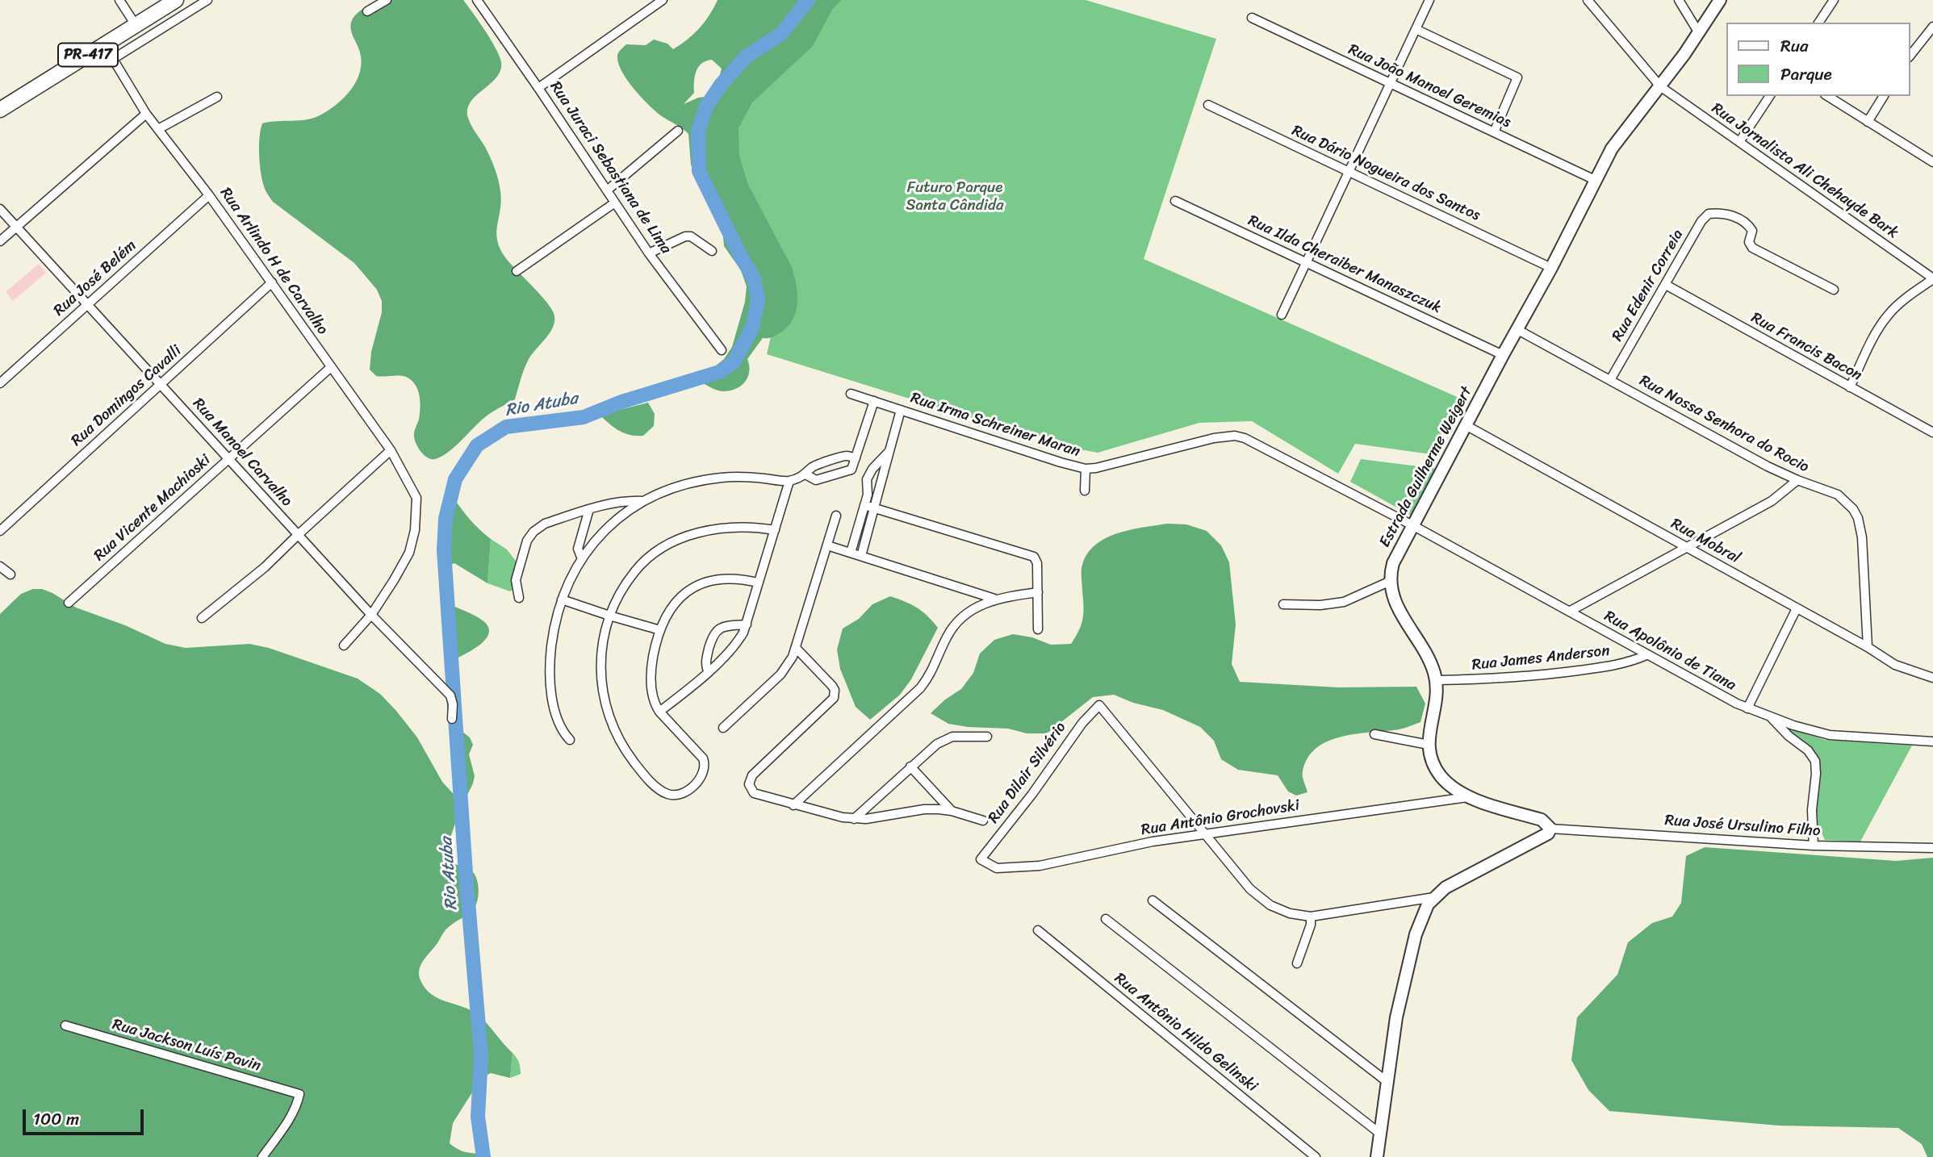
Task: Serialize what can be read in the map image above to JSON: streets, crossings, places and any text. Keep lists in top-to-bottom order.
{
  "streets": {
    "highway": ["PR-417"],
    "street": [
      "Rua João Manoel Geremias",
      "Rua Juraci Sebastiana de Lima",
      "Rua Jornalista Ali Chehayde Bark",
      "Rua Dário Nogueira dos Santos",
      "Rua Arlindo H de Carvalho",
      "Rua Ilda Cheraiber Manaszczuk",
      "Rua José Belém",
      "Rua Edenir Correia",
      "Rua Francis Bacon",
      "Rua Domingos Cavalli",
      "Rua Nossa Senhora do Rocio",
      "Rua Irma Schreiner Maran",
      "Rua Manoel Carvalho",
      "Estrada Guilherme Weigert",
      "Rua Vicente Machioski",
      "Rua Mobral",
      "Rua Apolônio de Tiana",
      "Rua James Anderson",
      "Rua Dilair Silvério",
      "Rua Antônio Grochovski",
      "Rua José Ursulino Filho",
      "Rua Antônio Hildo Gelinski",
      "Rua Jackson Luís Pavin"
    ]
  },
  "crossings": [
    ["PR-417", "Rua Arlindo H de Carvalho"],
    ["Rua João Manoel Geremias", "Estrada Guilherme Weigert"],
    ["Rua Jornalista Ali Chehayde Bark", "Estrada Guilherme Weigert"],
    ["Rua Dário Nogueira dos Santos", "Estrada Guilherme Weigert"],
    ["Rua Arlindo H de Carvalho", "Rua José Belém"],
    ["Rua Arlindo H de Carvalho", "Rua Domingos Cavalli"],
    ["Rua Arlindo H de Carvalho", "Rua Manoel Carvalho"],
    ["Rua Arlindo H de Carvalho", "Rua Vicente Machioski"],
    ["Rua Ilda Cheraiber Manaszczuk", "Estrada Guilherme Weigert"],
    ["Rua José Belém", "Rua Manoel Carvalho"],
    ["Rua Edenir Correia", "Rua Francis Bacon"],
    ["Rua Edenir Correia", "Rua Nossa Senhora do Rocio"],
    ["Rua Domingos Cavalli", "Rua Manoel Carvalho"],
    ["Rua Nossa Senhora do Rocio", "Estrada Guilherme Weigert"],
    ["Rua Nossa Senhora do Rocio", "Rua Mobral"],
    ["Rua Irma Schreiner Maran", "Estrada Guilherme Weigert"],
    ["Rua Irma Schreiner Maran", "Rua Apolônio de Tiana"],
    ["Rua Manoel Carvalho", "Rua Vicente Machioski"],
    ["Estrada Guilherme Weigert", "Rua Mobral"],
    ["Estrada Guilherme Weigert", "Rua Apolônio de Tiana"],
    ["Rua Apolônio de Tiana", "Rua James Anderson"],
    ["Rua Dilair Silvério", "Rua Antônio Grochovski"]
  ],
  "water": ["Rio Atuba"],
  "parks": ["Futuro Parque Santa Cândida"],
  "legend": ["Rua", "Parque"],
  "scale_bar": "100 m"
}
